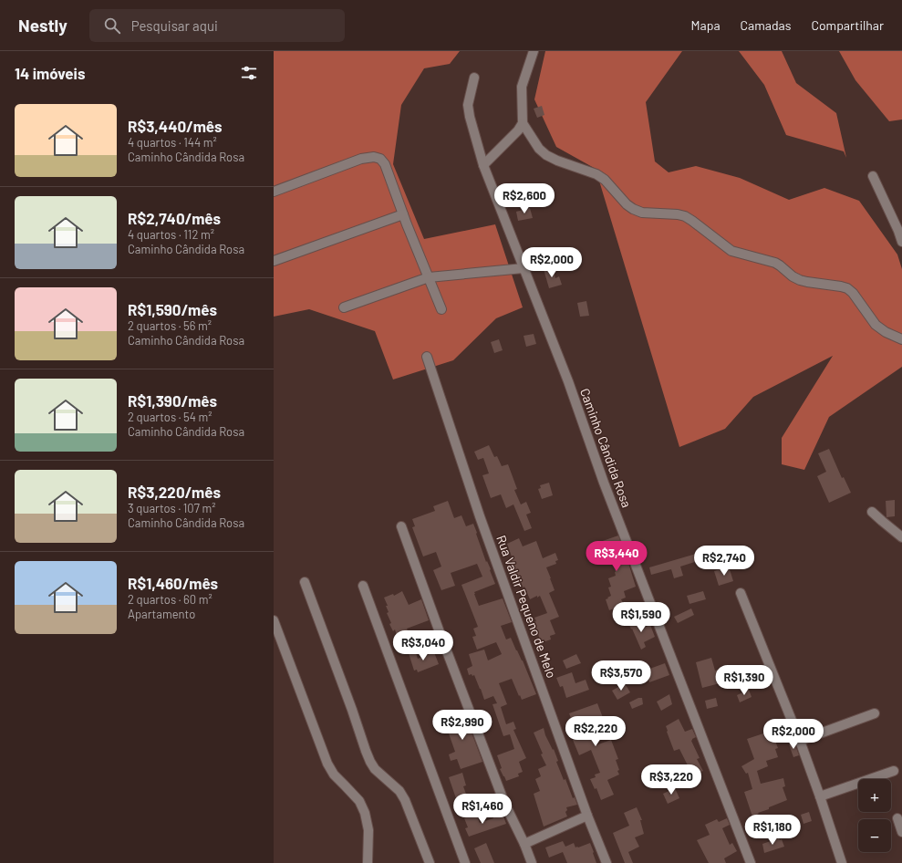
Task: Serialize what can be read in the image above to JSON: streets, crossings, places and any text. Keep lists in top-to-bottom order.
{
  "streets": {
    "street": ["Caminho Cândida Rosa", "Rua Valdir Pequeno de Melo"]
  },
  "page": {
    "header": "Nestly",
    "search": "Pesquisar aqui",
    "nav": ["Mapa", "Camadas", "Compartilhar"],
    "heading": "14 imóveis",
    "list": [
      {
        "name": "R$3,440/mês",
        "note": "4 quartos · 144 m² · Caminho Cândida Rosa"
      },
      {
        "name": "R$2,740/mês",
        "note": "4 quartos · 112 m² · Caminho Cândida Rosa"
      },
      {
        "name": "R$1,590/mês",
        "note": "2 quartos · 56 m² · Caminho Cândida Rosa"
      },
      {
        "name": "R$1,390/mês",
        "note": "2 quartos · 54 m² · Caminho Cândida Rosa"
      },
      {
        "name": "R$3,220/mês",
        "note": "3 quartos · 107 m² · Caminho Cândida Rosa"
      },
      {
        "name": "R$1,460/mês",
        "note": "2 quartos · 60 m² · Apartamento"
      }
    ],
    "price": [
      "R$2,600",
      "R$2,000",
      "R$3,440",
      "R$2,740",
      "R$1,590",
      "R$3,040",
      "R$3,570",
      "R$1,390",
      "R$2,990",
      "R$2,220",
      "R$2,000",
      "R$3,220",
      "R$1,460",
      "R$1,180"
    ],
    "map_buttons": ["+", "−"]
  }
}
